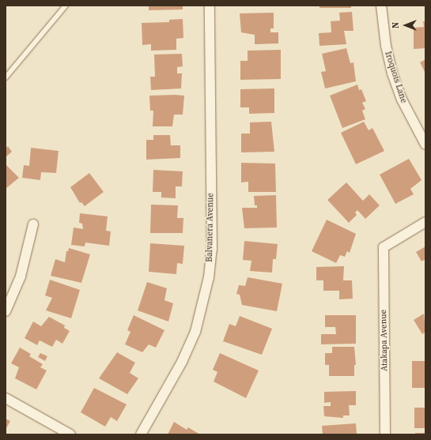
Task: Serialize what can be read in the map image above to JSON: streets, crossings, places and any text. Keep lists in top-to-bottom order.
{
  "streets": {
    "street": ["Iroquois Lane", "Balvanera Avenue", "Atakapa Avenue"]
  },
  "north": "left"
}
